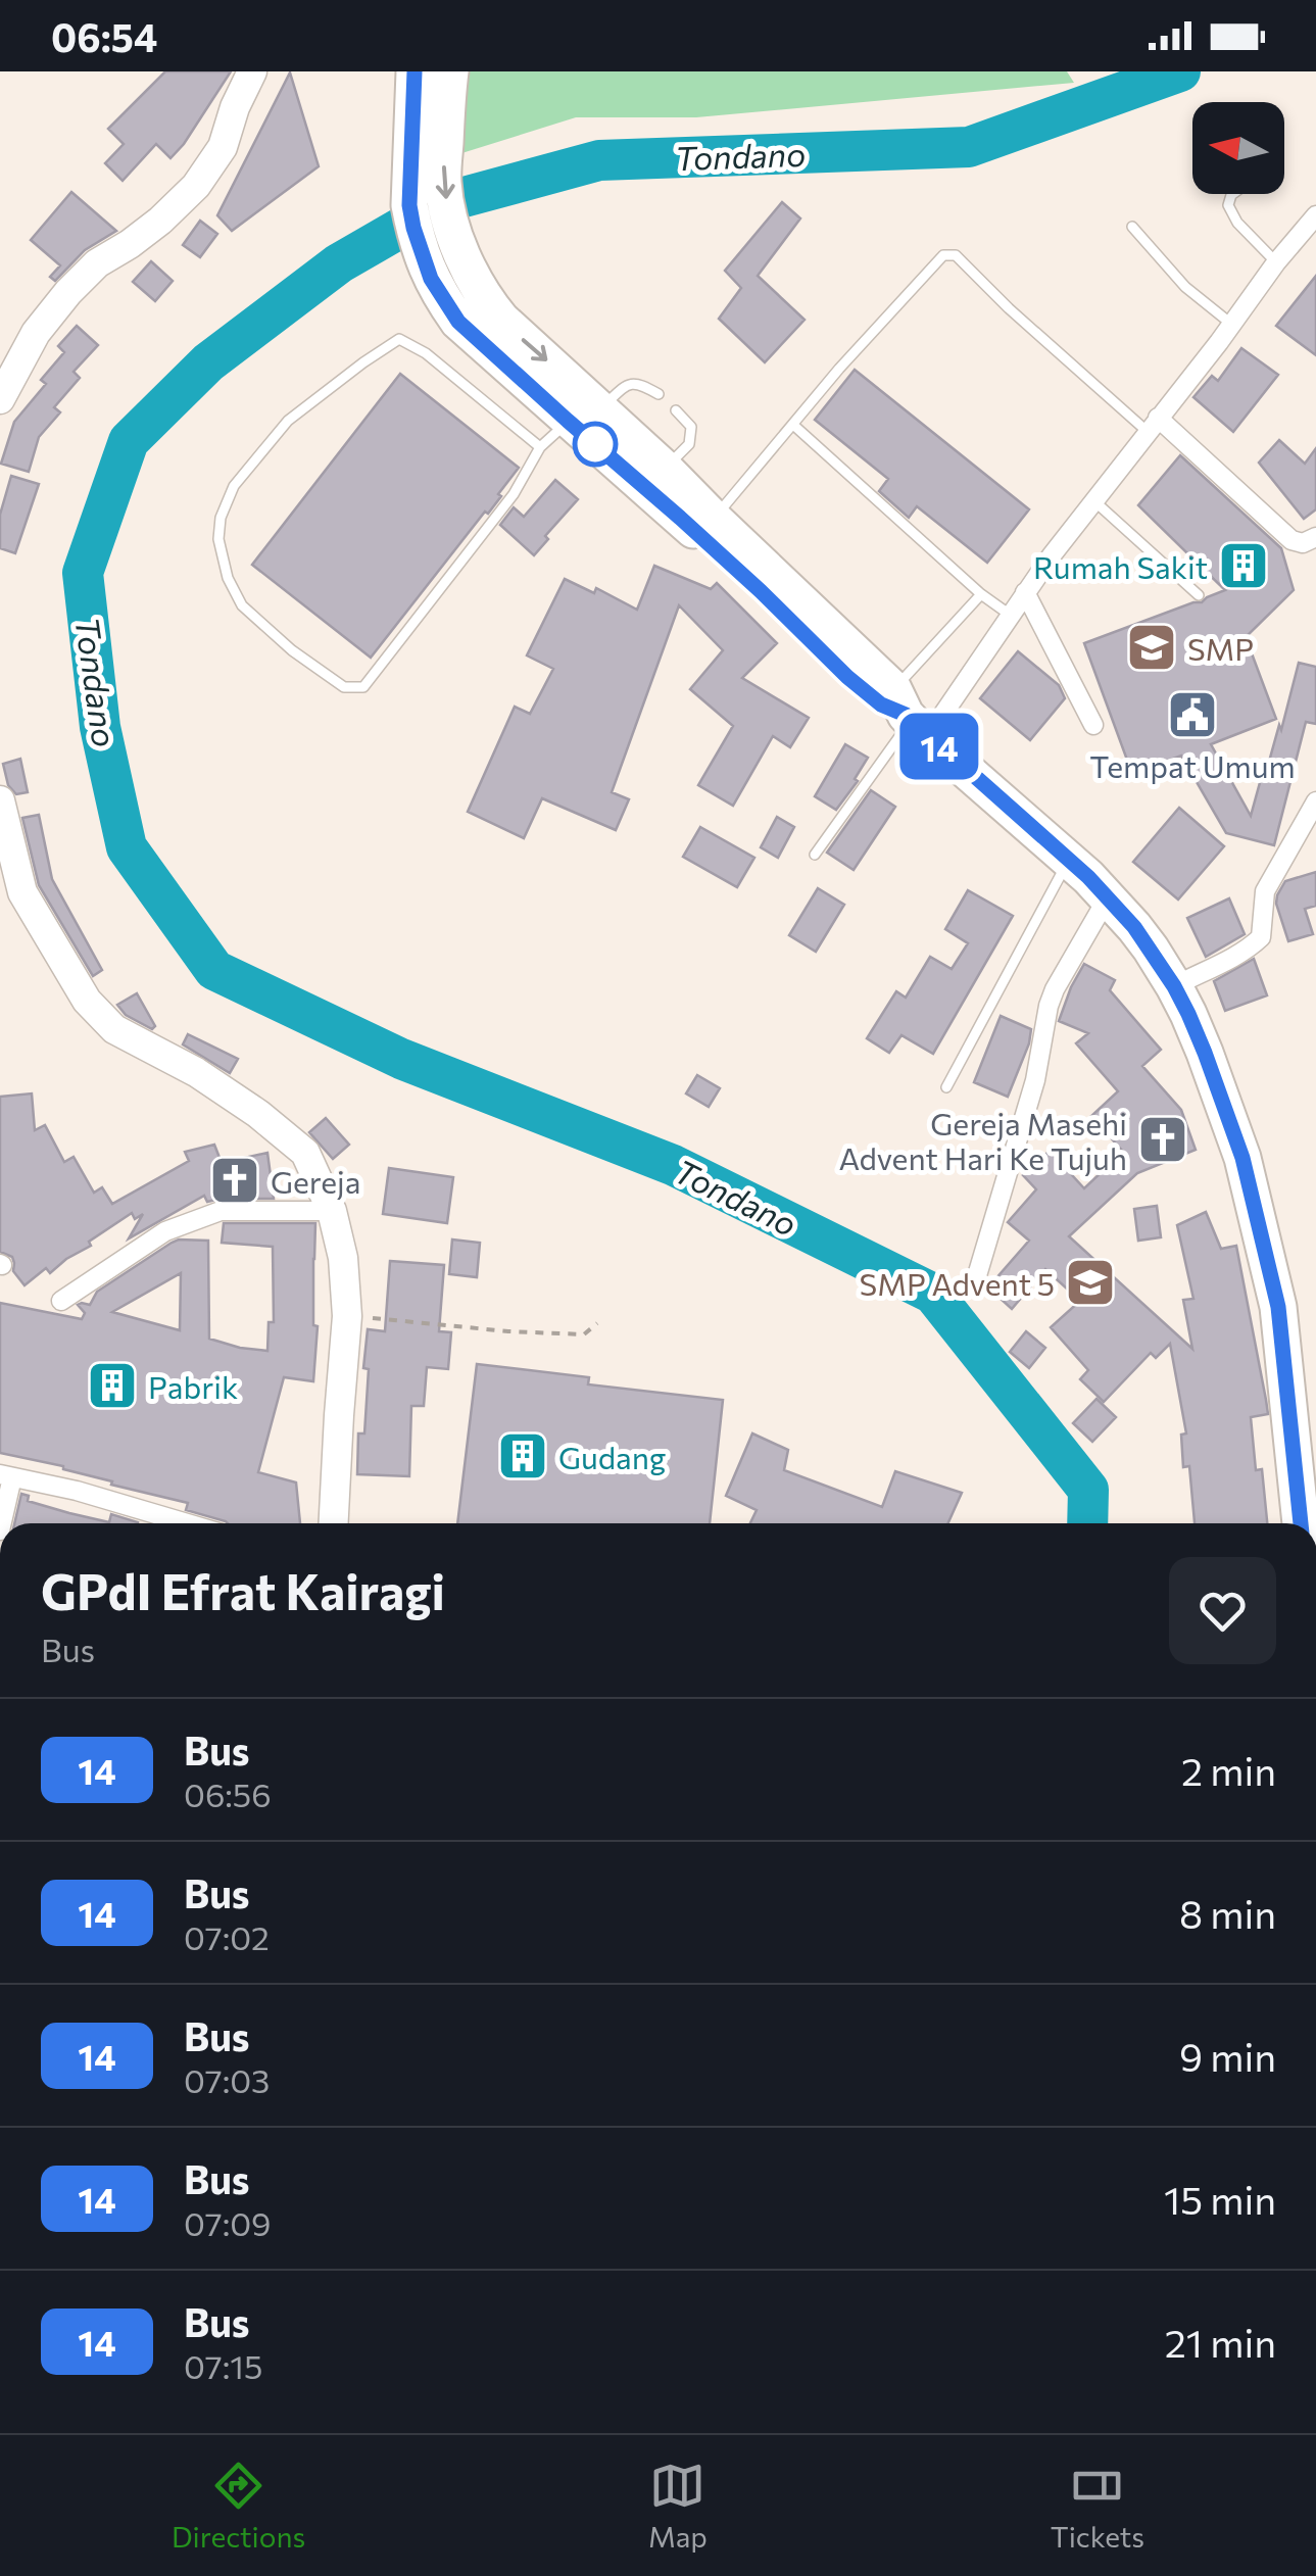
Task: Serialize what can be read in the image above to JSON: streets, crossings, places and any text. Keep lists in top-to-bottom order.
{
  "water": ["Tondano"],
  "places": {
    "building": ["Rumah Sakit", "Pabrik", "Gudang"],
    "school or university": ["SMP", "SMP Advent 5"],
    "public building": ["Tempat Umum"],
    "church": ["Gereja Masehi Advent Hari Ke Tujuh", "Gereja"]
  },
  "lines": ["bus line 14"],
  "north": "left",
  "page": {
    "status": "06:54",
    "on_map": "14",
    "heading": ["GPdI Efrat Kairagi", "Bus"],
    "list": [
      {
        "mark": "14",
        "name": "Bus",
        "note": "06:56",
        "value": "2 min"
      },
      {
        "mark": "14",
        "name": "Bus",
        "note": "07:02",
        "value": "8 min"
      },
      {
        "mark": "14",
        "name": "Bus",
        "note": "07:03",
        "value": "9 min"
      },
      {
        "mark": "14",
        "name": "Bus",
        "note": "07:09",
        "value": "15 min"
      },
      {
        "mark": "14",
        "name": "Bus",
        "note": "07:15",
        "value": "21 min"
      }
    ],
    "tabs": ["Directions", "Map", "Tickets"]
  }
}
